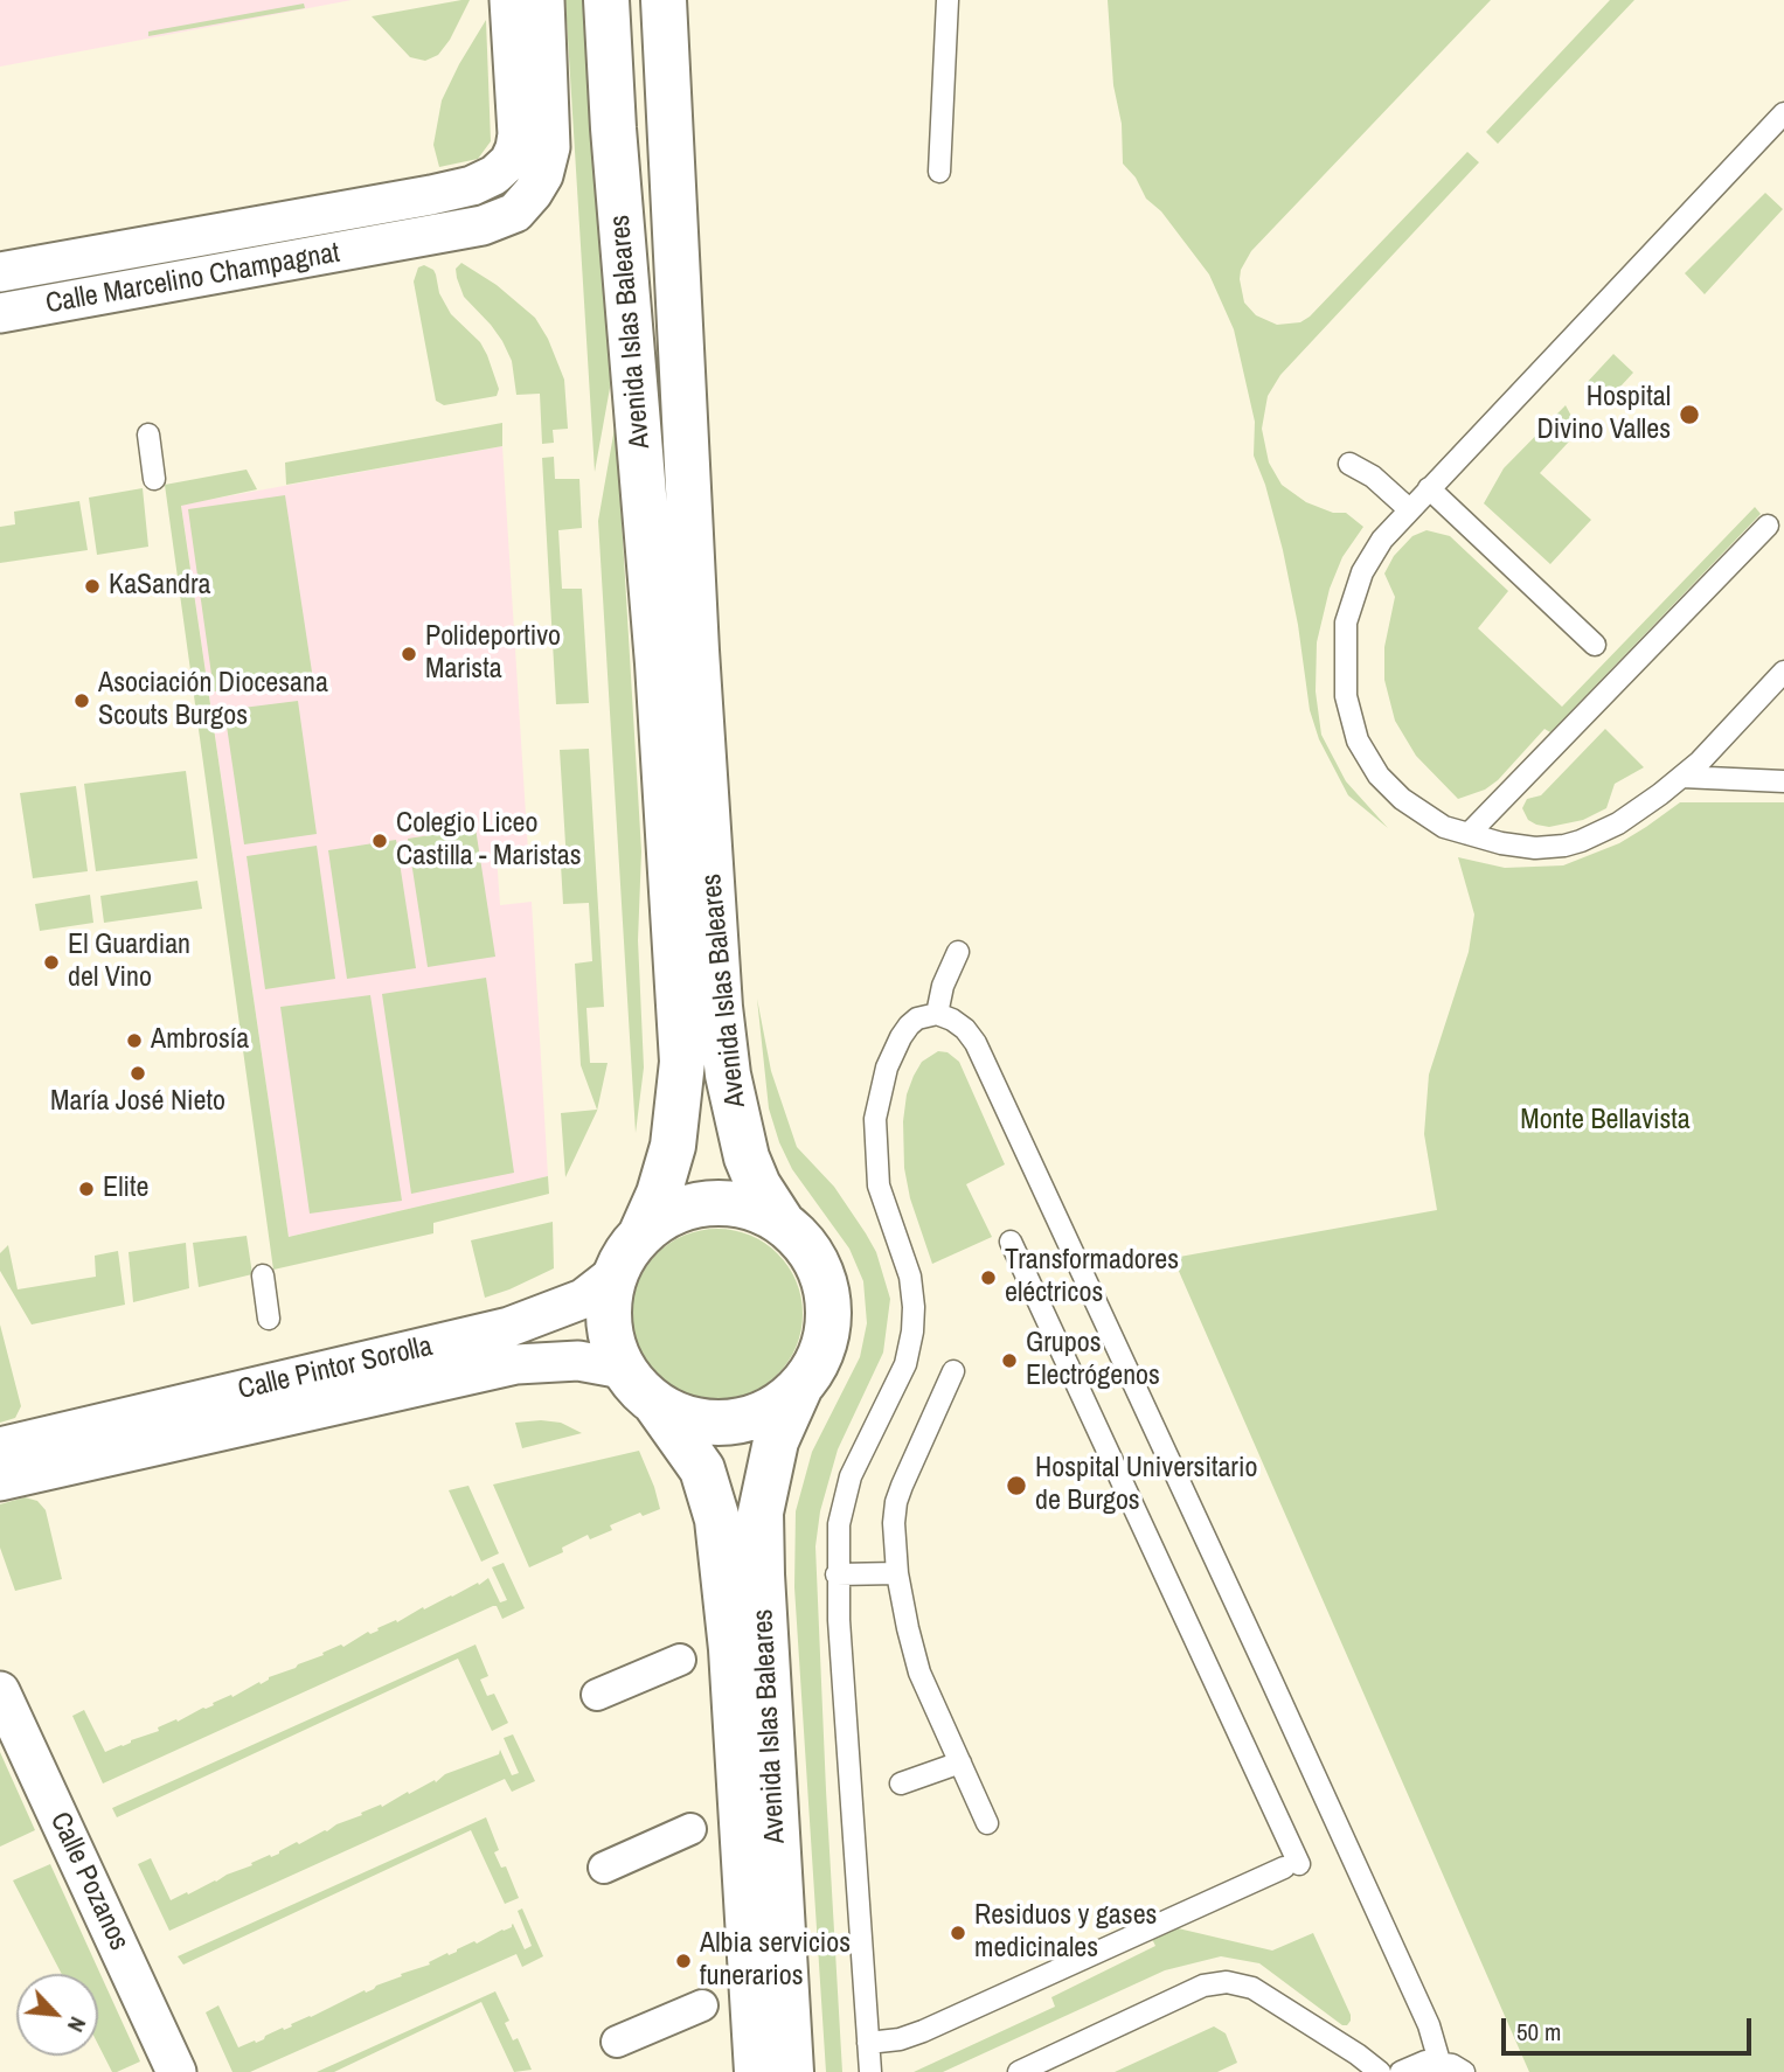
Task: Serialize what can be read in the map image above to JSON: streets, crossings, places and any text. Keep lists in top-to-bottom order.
{
  "streets": {
    "main road": ["Avenida Islas Baleares"],
    "street": ["Calle Marcelino Champagnat", "Calle Pintor Sorolla", "Calle Pozanos"]
  },
  "crossings": [
    ["Avenida Islas Baleares", "Calle Pintor Sorolla"]
  ],
  "parks": ["Monte Bellavista"],
  "places": [
    "Hospital Divino Valles",
    "KaSandra",
    "Polideportivo Marista",
    "Asociación Diocesana Scouts Burgos",
    "Colegio Liceo Castilla - Maristas",
    "El Guardian del Vino",
    "Ambrosía",
    "María José Nieto",
    "Elite",
    "Transformadores eléctricos",
    "Grupos Electrógenos",
    "Hospital Universitario de Burgos",
    "Residuos y gases medicinales",
    "Albia servicios funerarios"
  ],
  "scale_bar": "50 m",
  "north": "bottom right"
}
